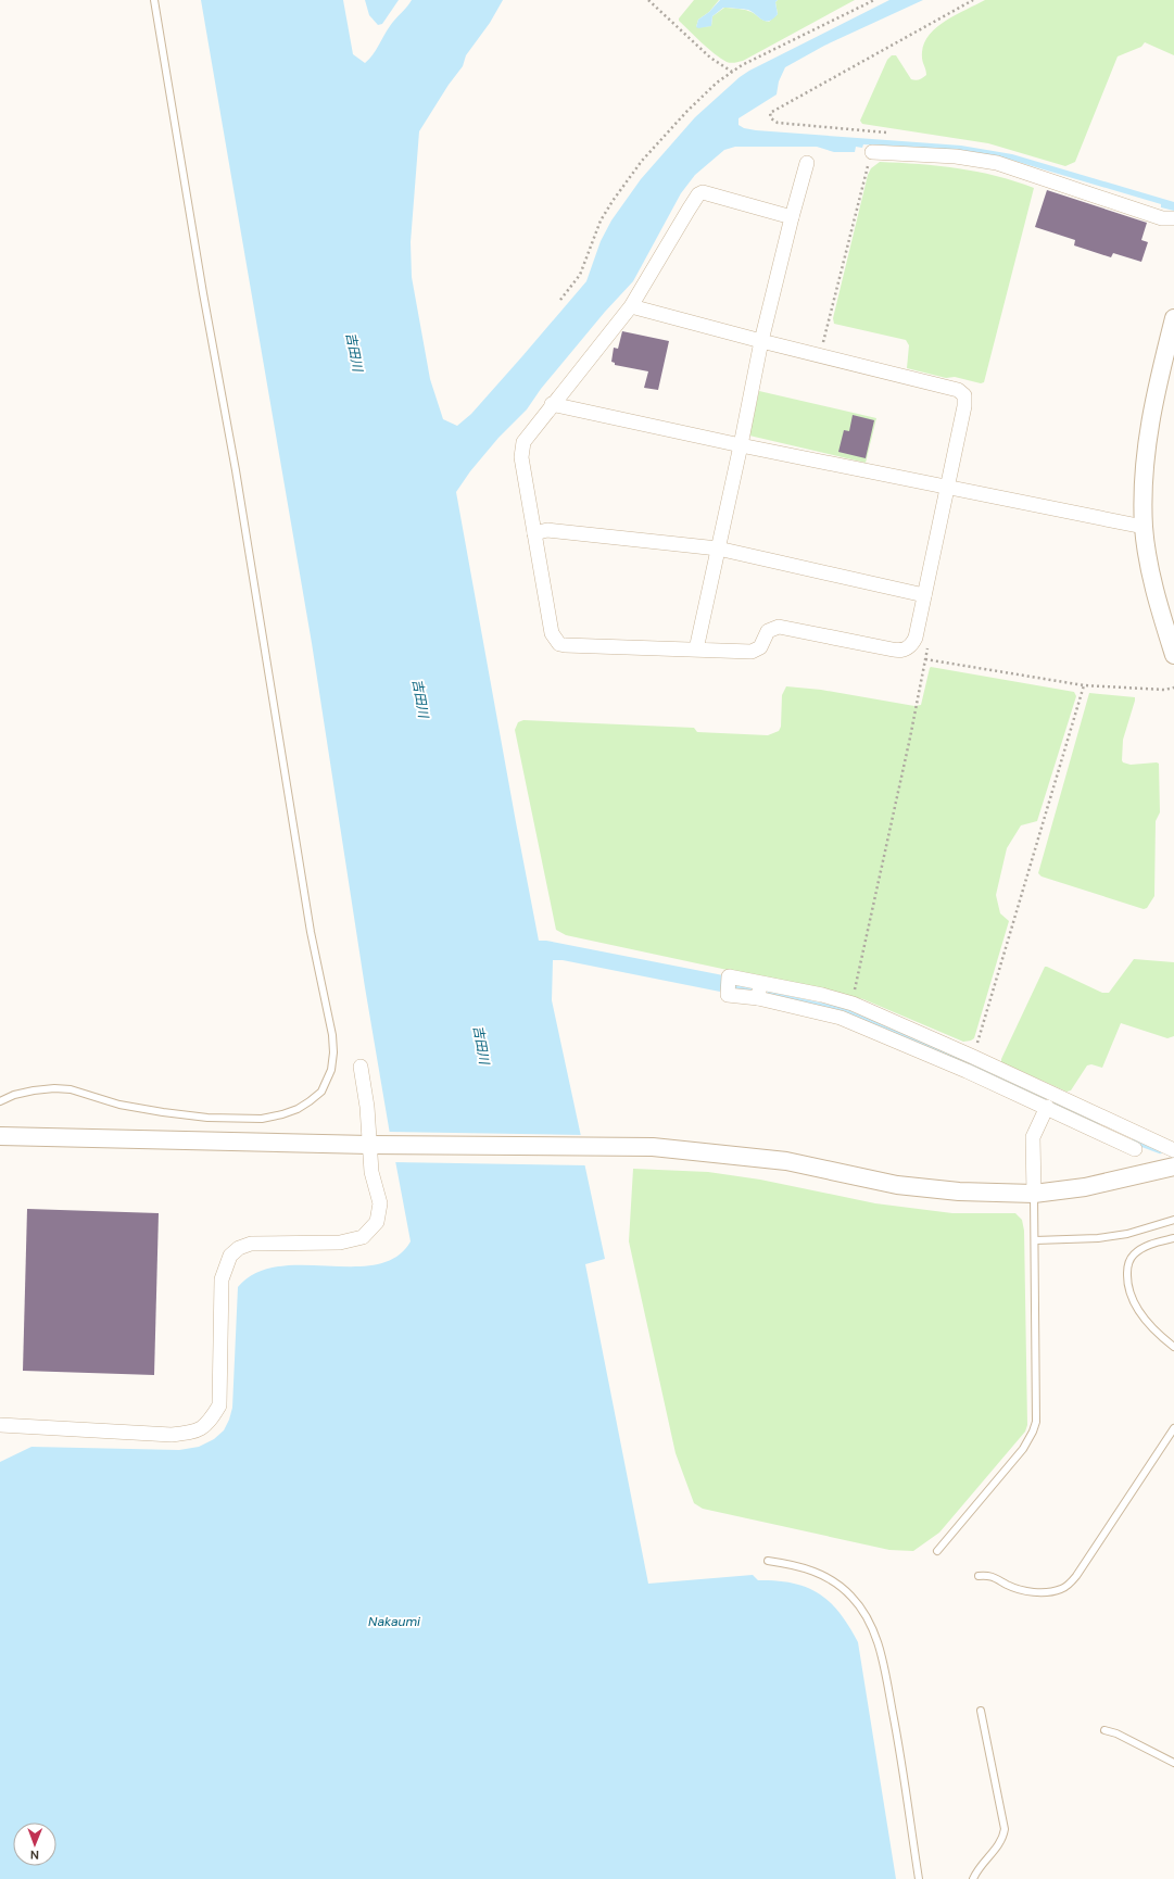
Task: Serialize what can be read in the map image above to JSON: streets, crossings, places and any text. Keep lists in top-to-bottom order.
{
  "water": ["吉田川", "Nakaumi"],
  "north": "bottom"
}
